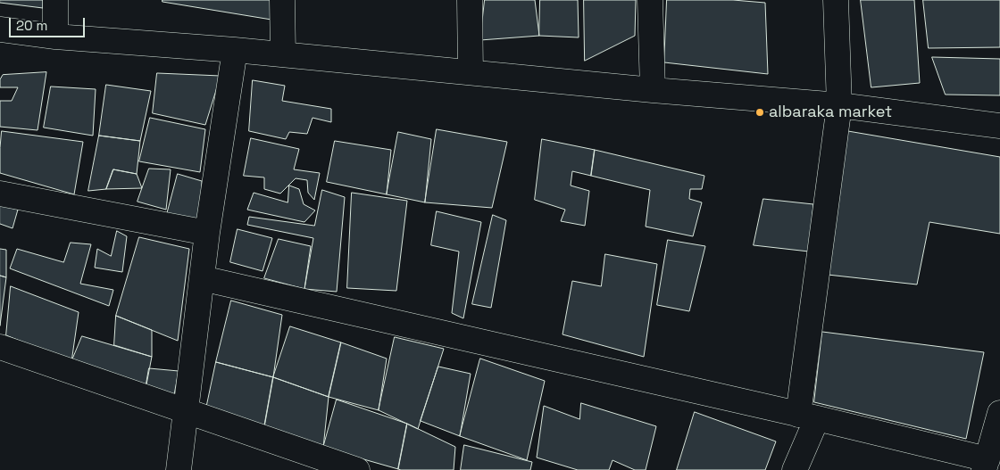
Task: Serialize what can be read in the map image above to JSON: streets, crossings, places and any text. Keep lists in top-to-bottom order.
{
  "places": ["albaraka market"],
  "scale_bar": "20 m"
}
